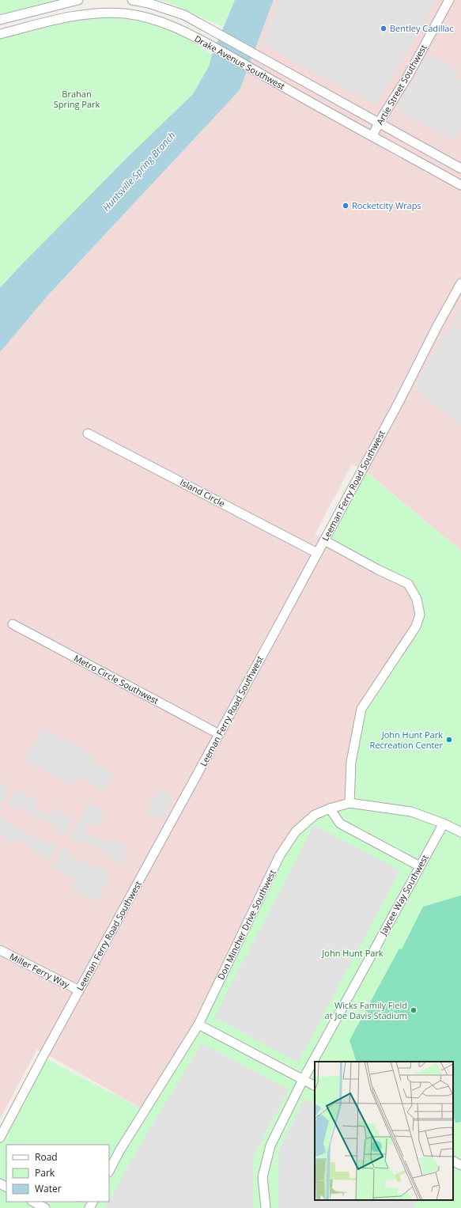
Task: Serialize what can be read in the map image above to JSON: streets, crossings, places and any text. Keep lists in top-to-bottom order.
{
  "streets": {
    "street": [
      "Drake Avenue Southwest",
      "Artie Street Southwest",
      "Leeman Ferry Road Southwest",
      "Island Circle",
      "Metro Circle Southwest",
      "Jaycee Way Southwest",
      "Don Mincher Drive Southwest",
      "Miller Ferry Way"
    ]
  },
  "crossings": [
    ["Drake Avenue Southwest", "Artie Street Southwest"],
    ["Leeman Ferry Road Southwest", "Island Circle"],
    ["Leeman Ferry Road Southwest", "Metro Circle Southwest"],
    ["Leeman Ferry Road Southwest", "Miller Ferry Way"],
    ["Jaycee Way Southwest", "Don Mincher Drive Southwest"]
  ],
  "water": ["Huntsville Spring Branch"],
  "parks": ["Brahan Spring Park", "John Hunt Park"],
  "places": [
    "Bentley Cadillac",
    "Rocketcity Wraps",
    "John Hunt Park Recreation Center",
    "Wicks Family Field at Joe Davis Stadium"
  ],
  "legend": ["Road", "Park", "Water"]
}
